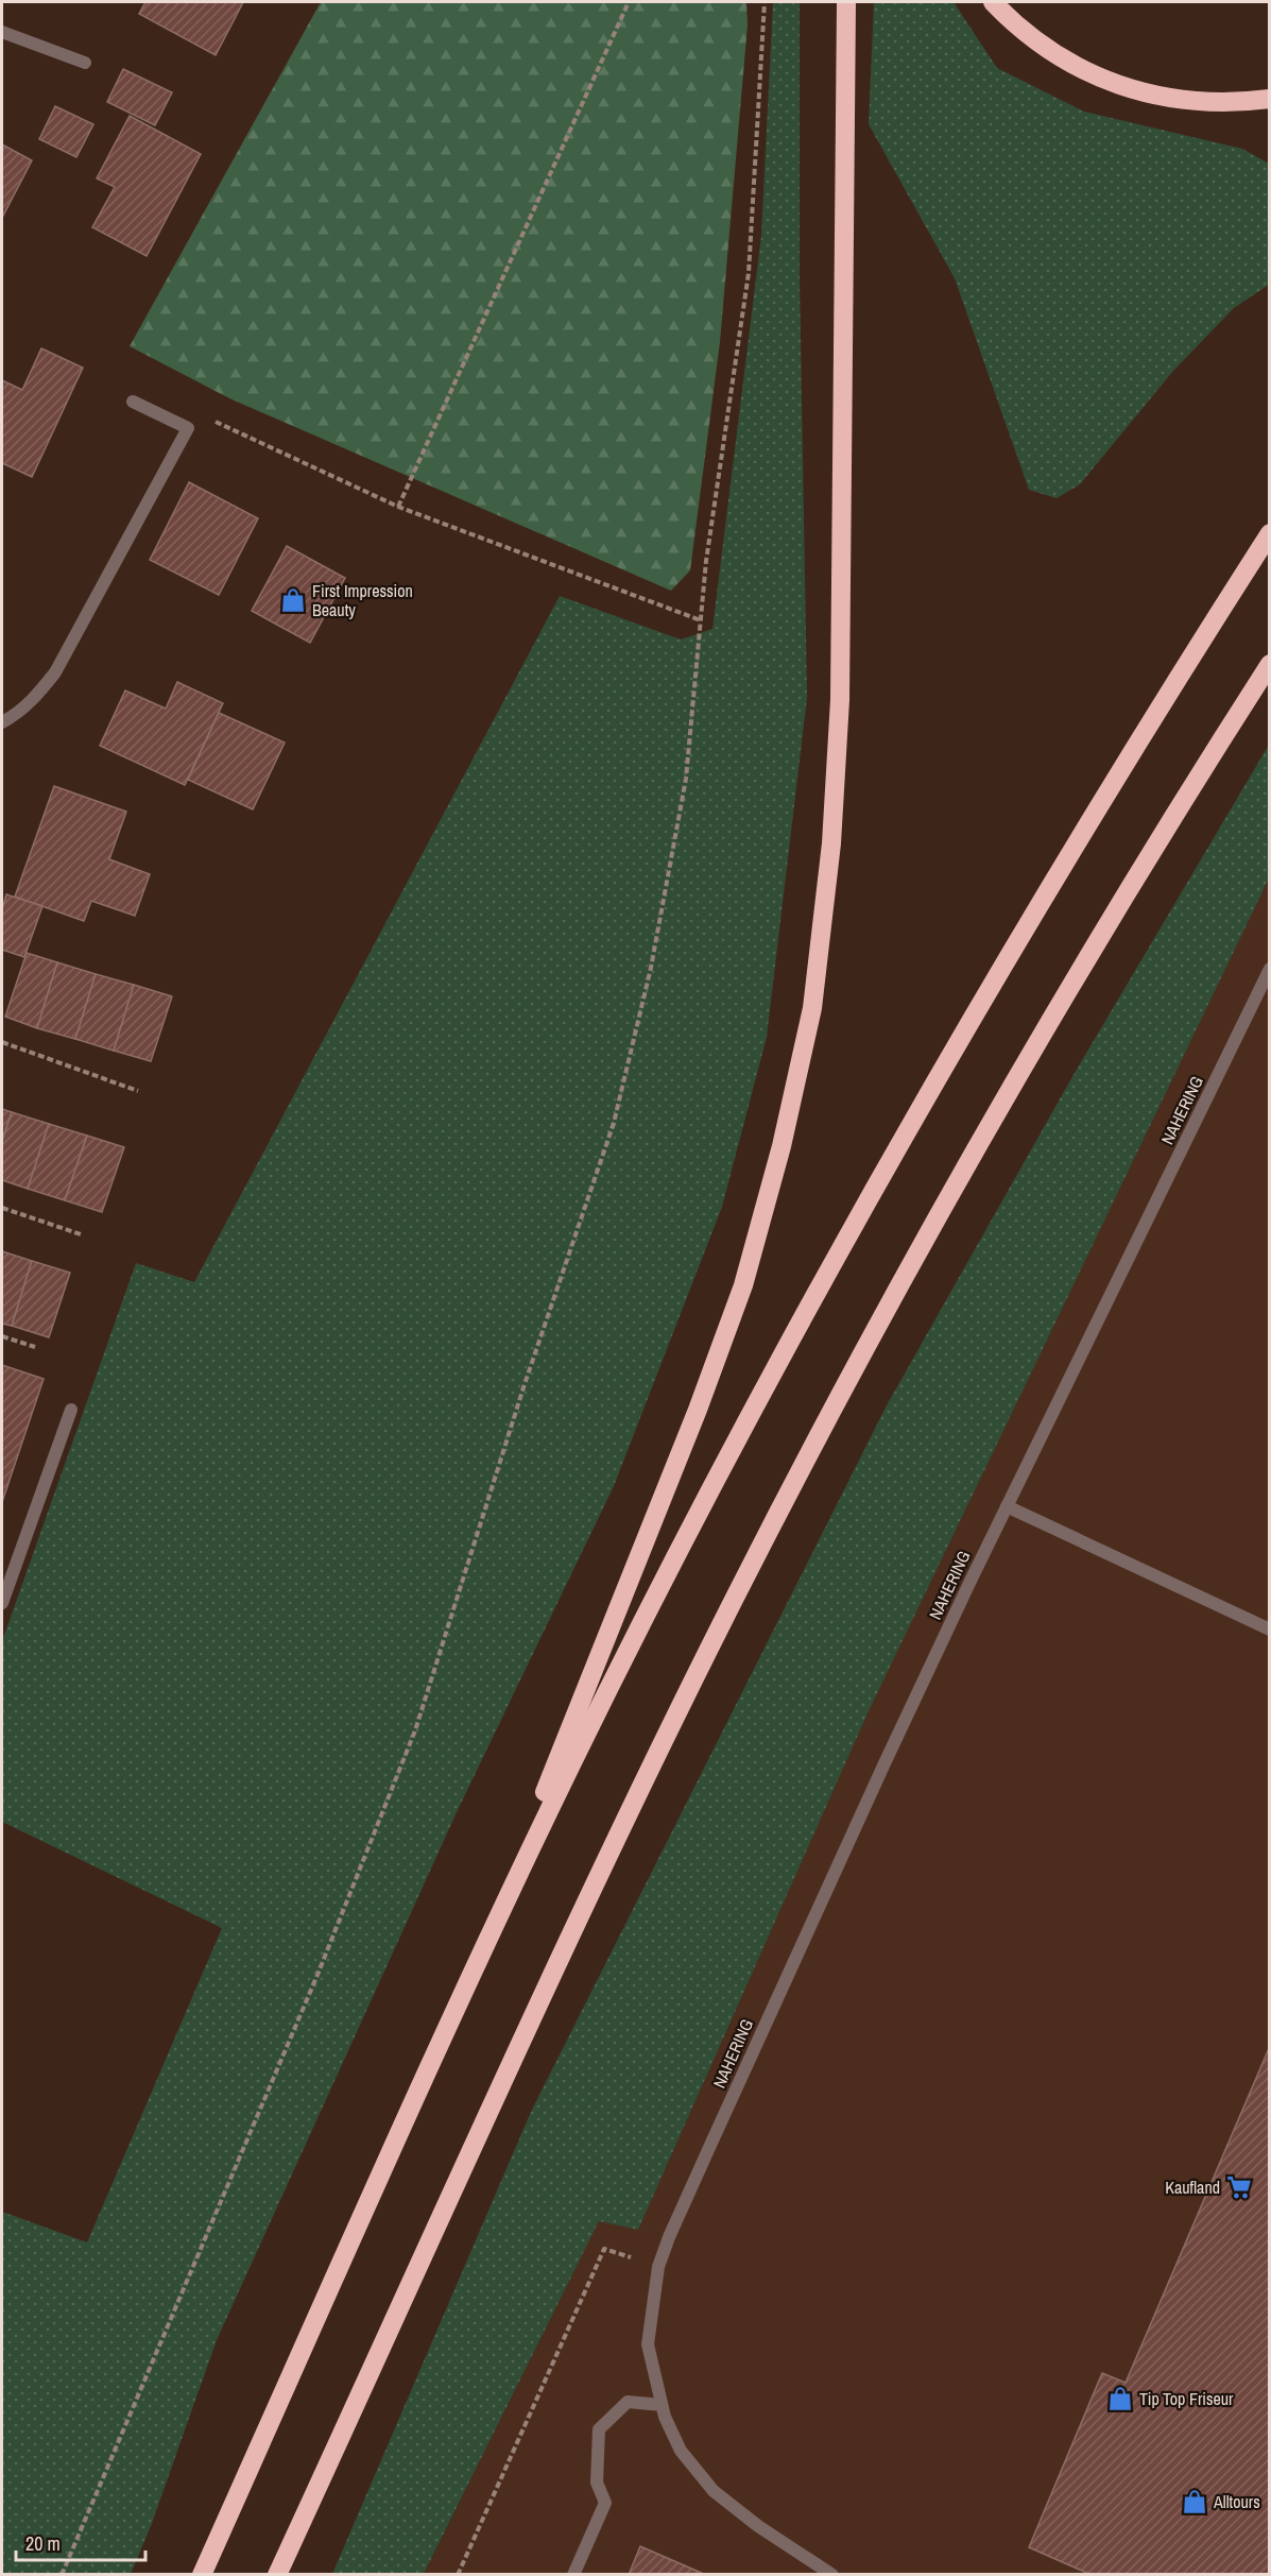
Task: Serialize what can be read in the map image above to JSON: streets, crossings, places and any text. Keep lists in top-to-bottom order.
{
  "streets": {
    "street": ["NAHERING"]
  },
  "places": {
    "shop": ["First Impression Beauty", "Tip Top Friseur", "Alltours"],
    "supermarket": ["Kaufland"]
  },
  "scale_bar": "20 m"
}
